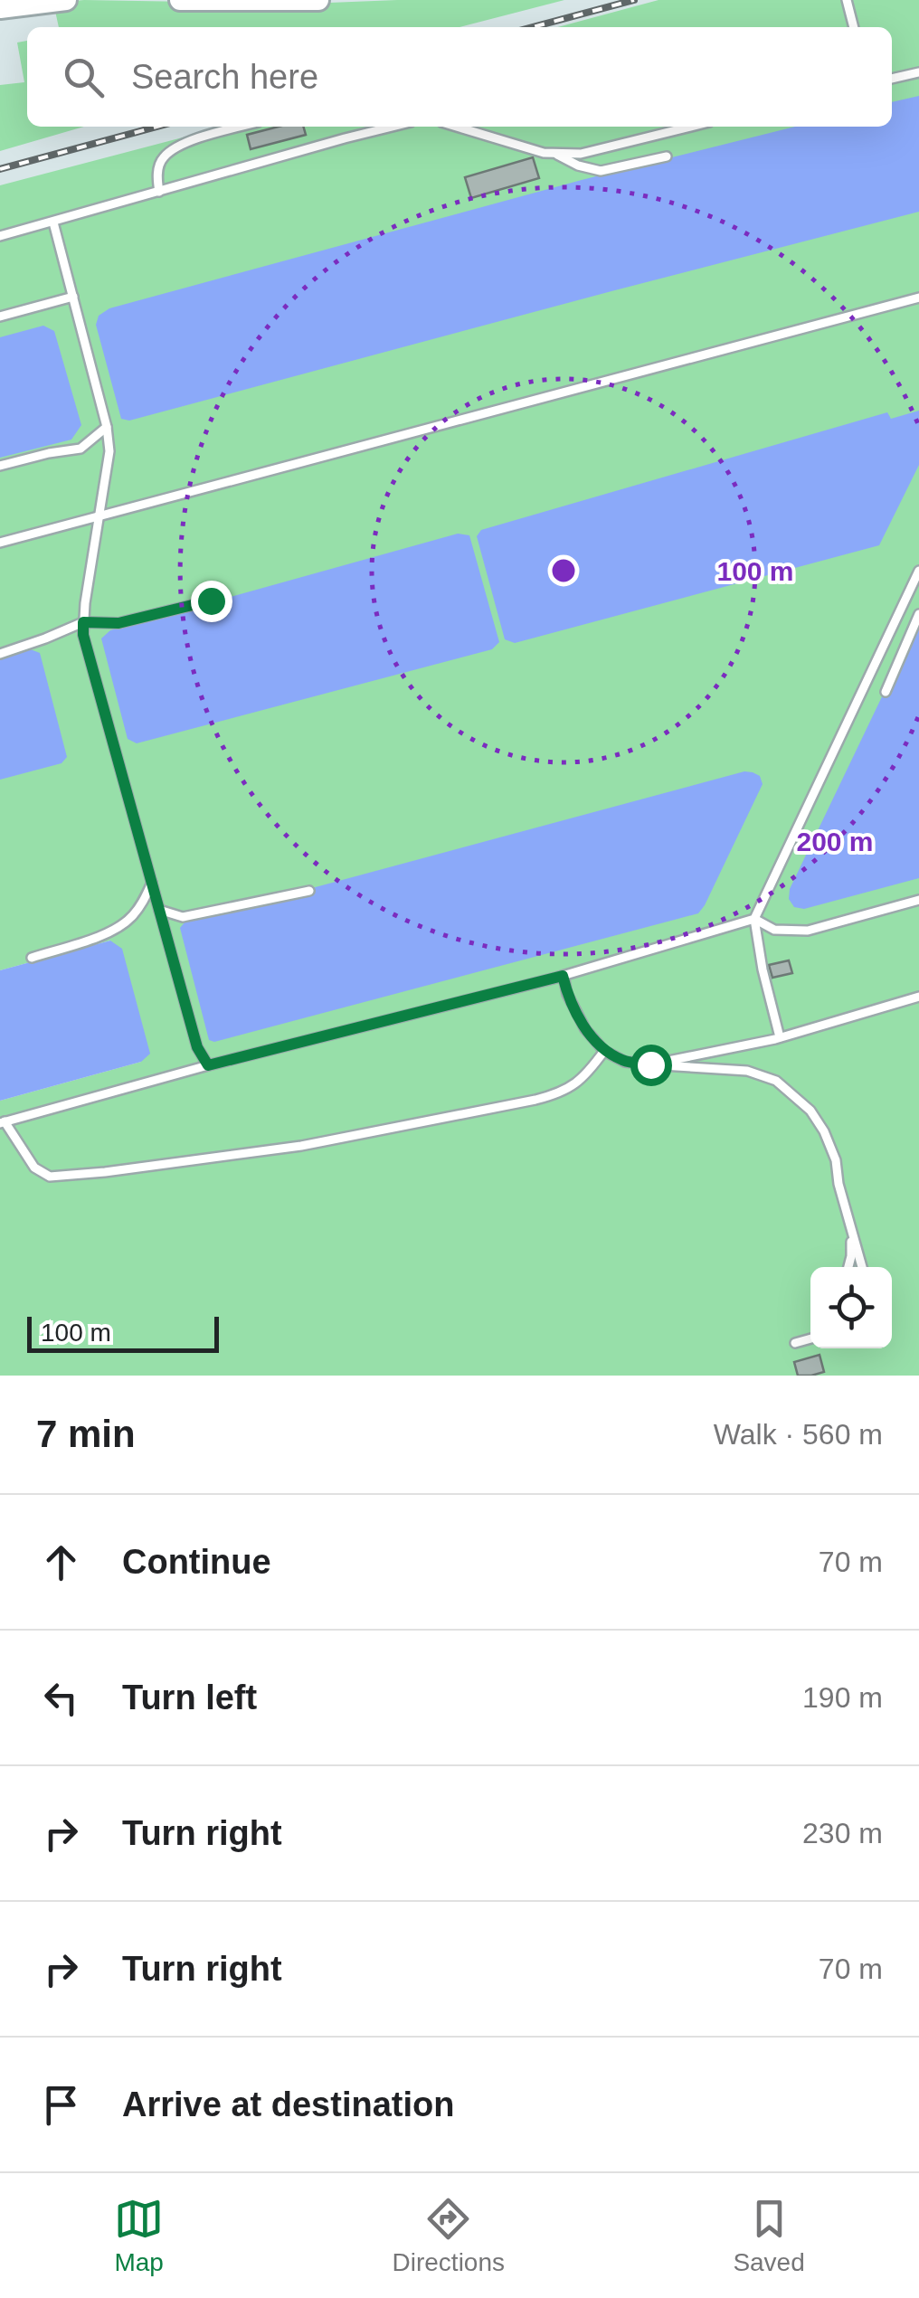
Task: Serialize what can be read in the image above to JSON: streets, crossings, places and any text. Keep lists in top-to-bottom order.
{
  "scale_bar": "100 m",
  "page": {
    "search": "Search here",
    "scale": "100 m",
    "heading": ["7 min", "Walk · 560 m"],
    "list": [
      ["Continue", "70 m"],
      ["Turn left", "190 m"],
      ["Turn right", "230 m"],
      ["Turn right", "70 m"],
      "Arrive at destination"
    ],
    "nav": ["Map", "Directions", "Saved"]
  },
  "rings": ["100 m", "200 m"]
}
